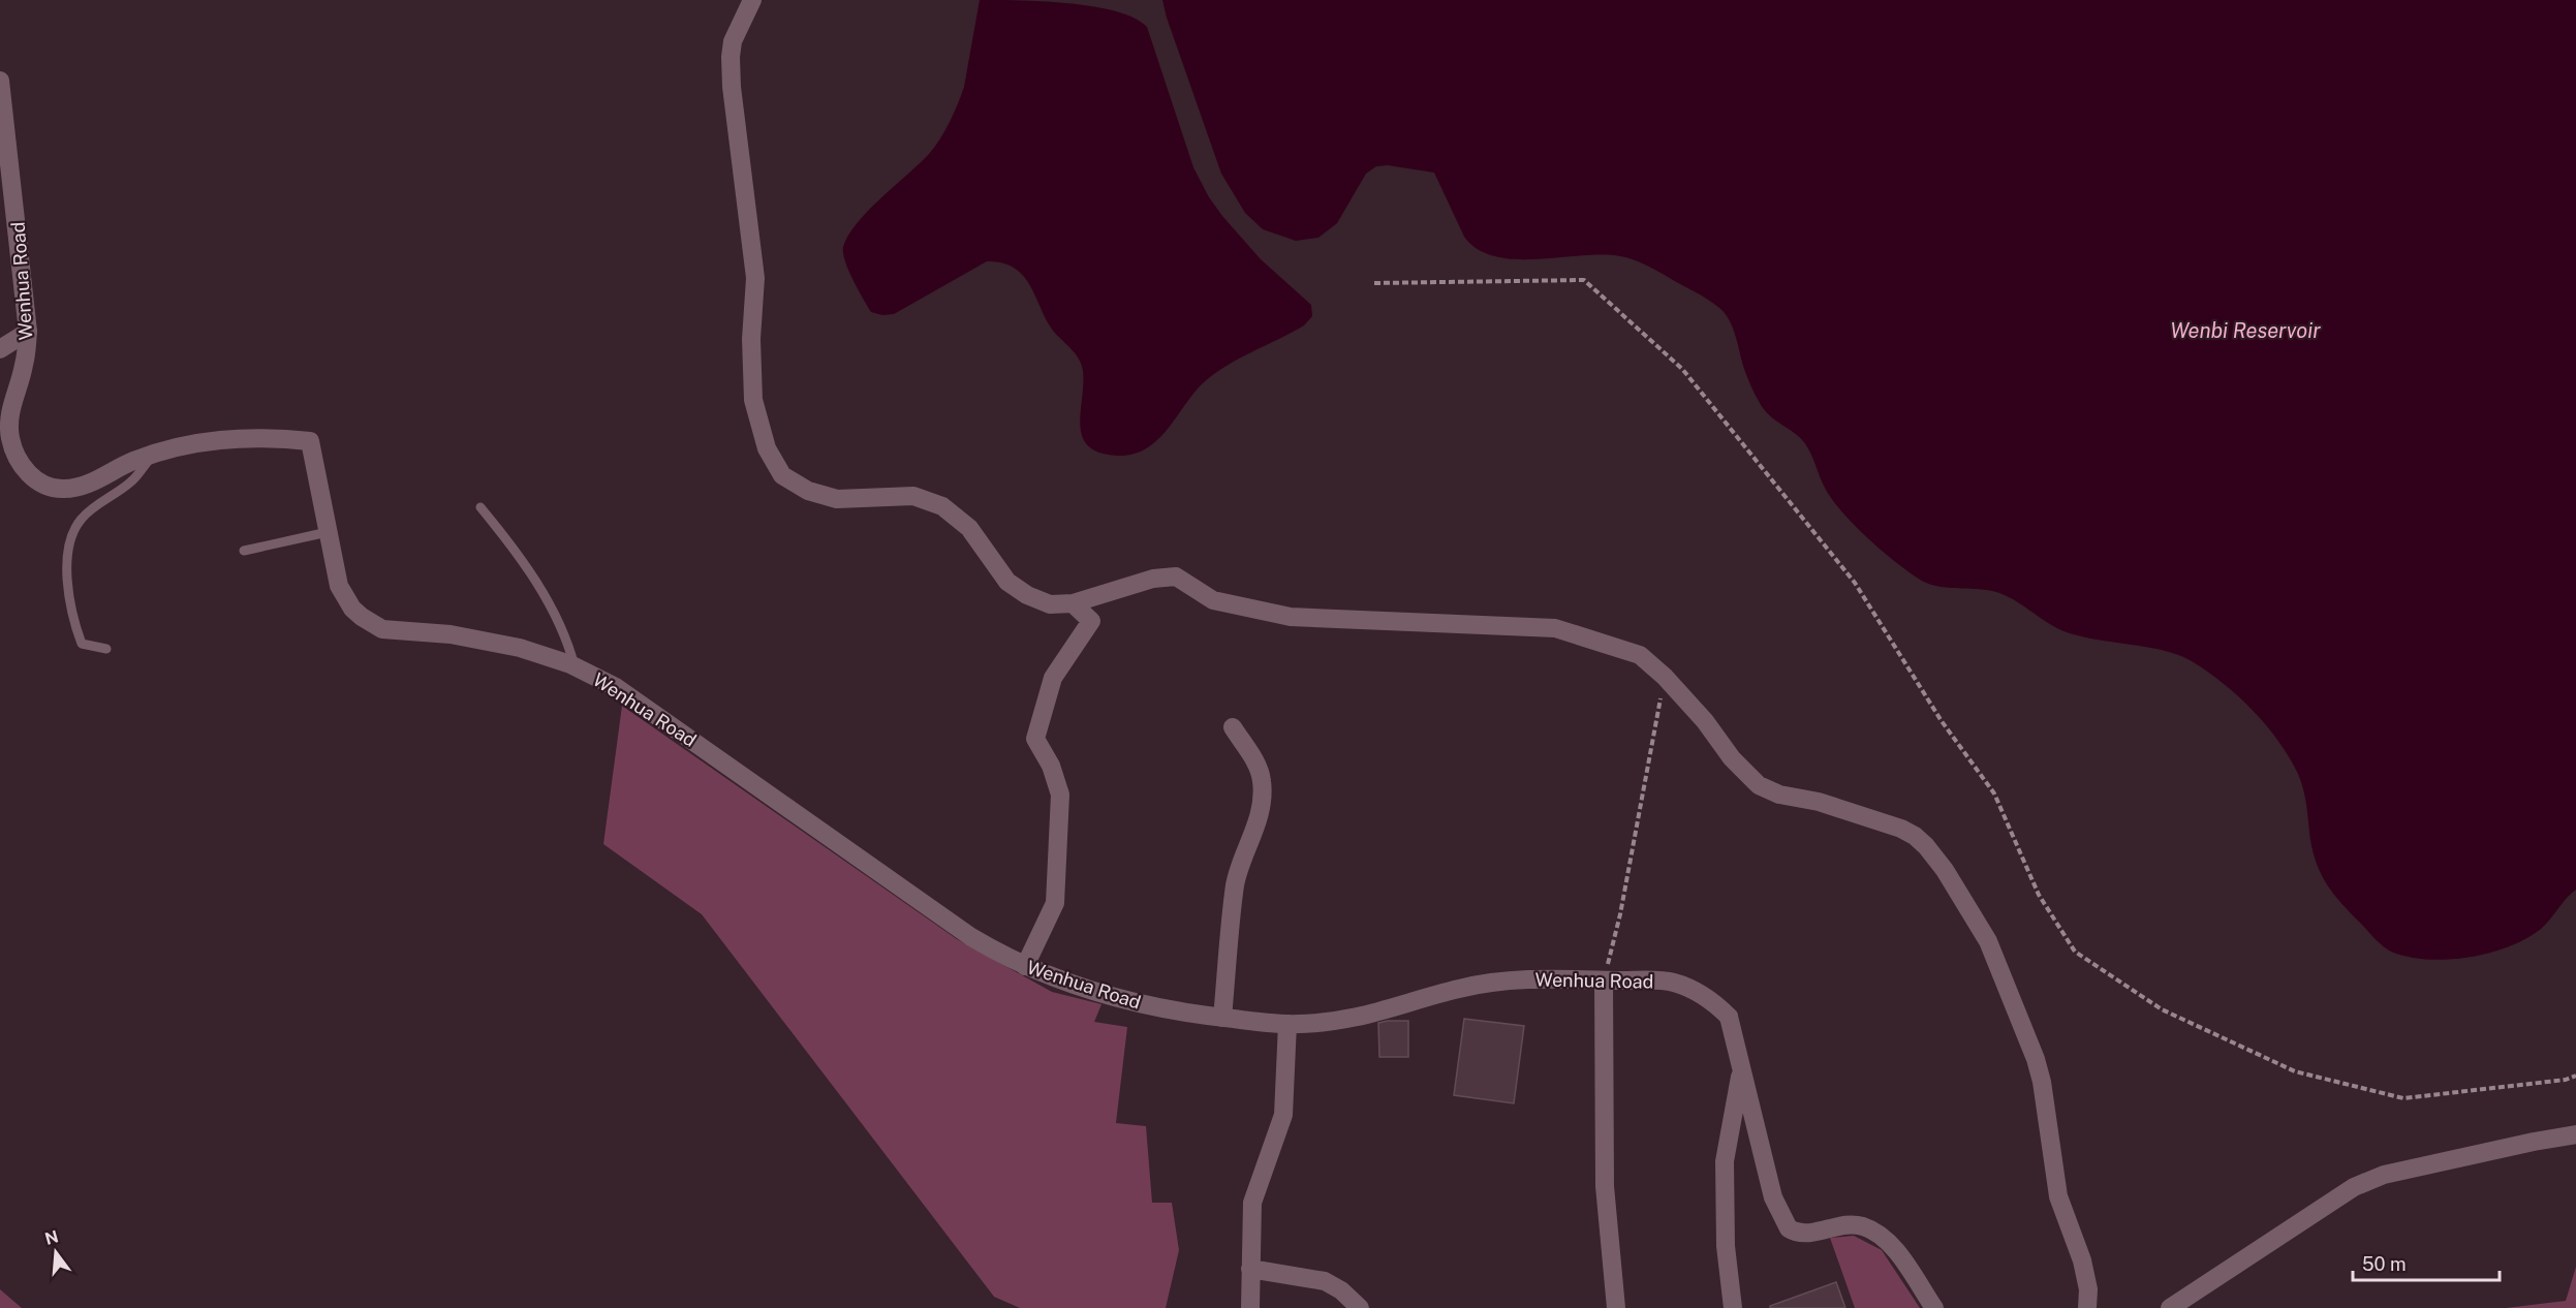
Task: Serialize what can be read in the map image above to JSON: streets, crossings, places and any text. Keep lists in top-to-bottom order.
{
  "streets": {
    "street": ["Wenhua Road"]
  },
  "water": ["Wenbi Reservoir"],
  "scale_bar": "50 m",
  "north": "top"
}
